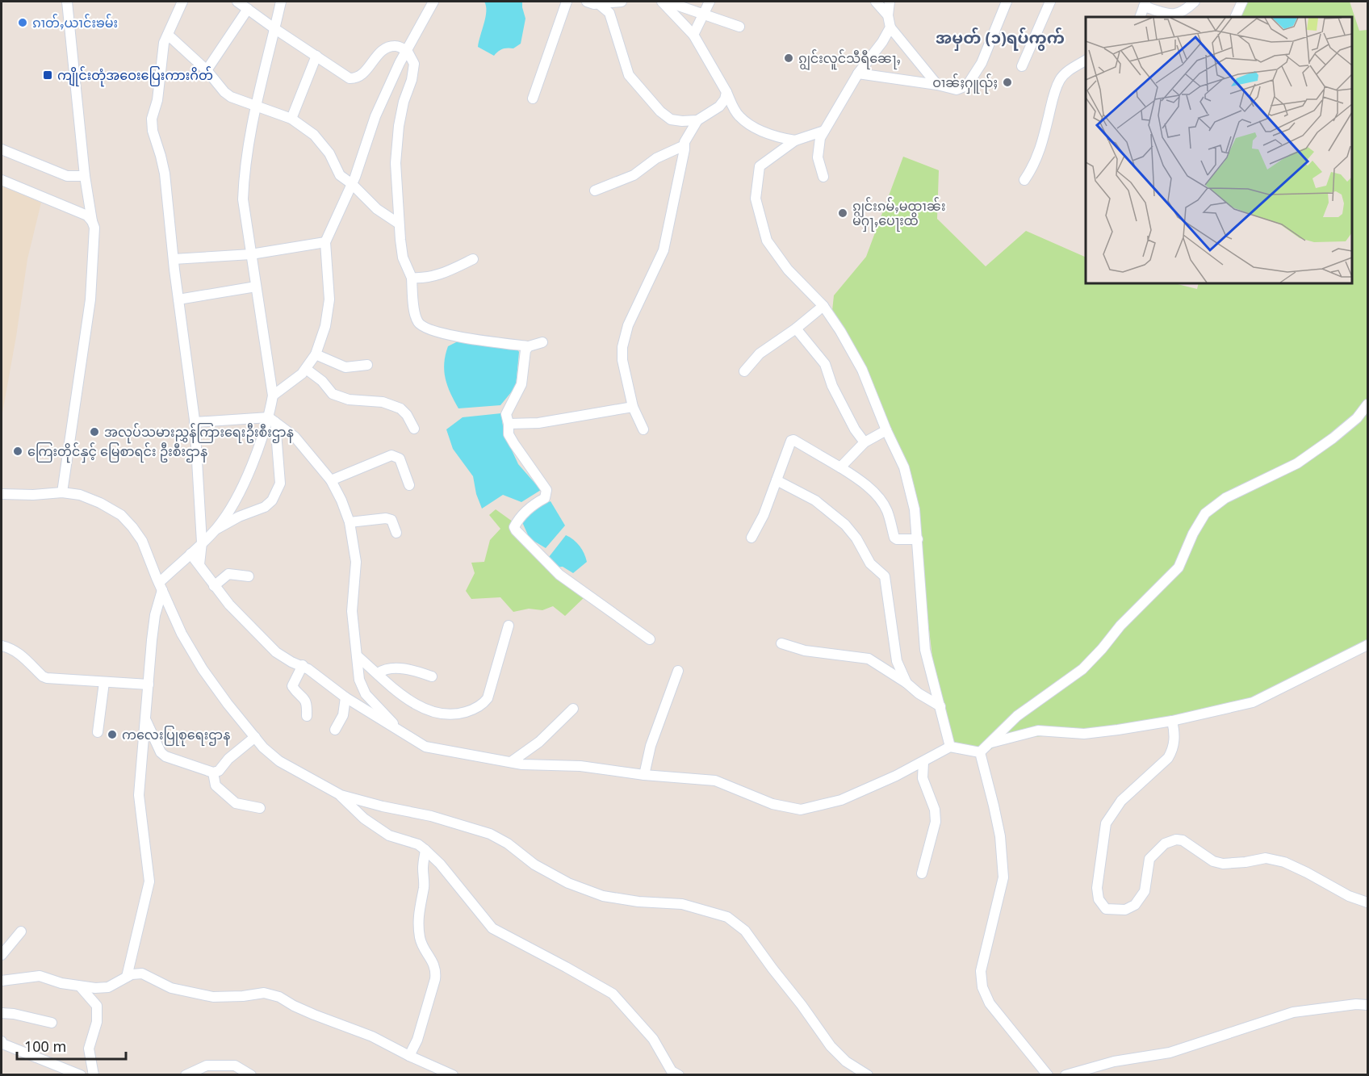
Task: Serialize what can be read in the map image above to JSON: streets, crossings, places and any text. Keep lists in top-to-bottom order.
{
  "districts": ["အမှတ် (၁)ရပ်ကွက်"],
  "places": {
    "other": [
      "ၵၢတ်ႇယၢင်းၶမ်း",
      "ၵျွင်းလူင်သီရီၼေႃႇ",
      "ဝၢၼ်ႈႁူၺ်ႈ",
      "ၵျွင်းၵမ်ႇမထၢၼ်း မႁႃႇပေႃးထိ",
      "အလုပ်သမားညွှန်ကြားရေးဦးစီးဌာန",
      "ကြေးတိုင်နှင့် မြေစာရင်း ဦးစီးဌာန",
      "ကလေးပြုစုရေးဌာန"
    ],
    "transit": ["ကျိုင်းတုံအဝေးပြေးကားဂိတ်"]
  },
  "scale_bar": "100 m"
}
